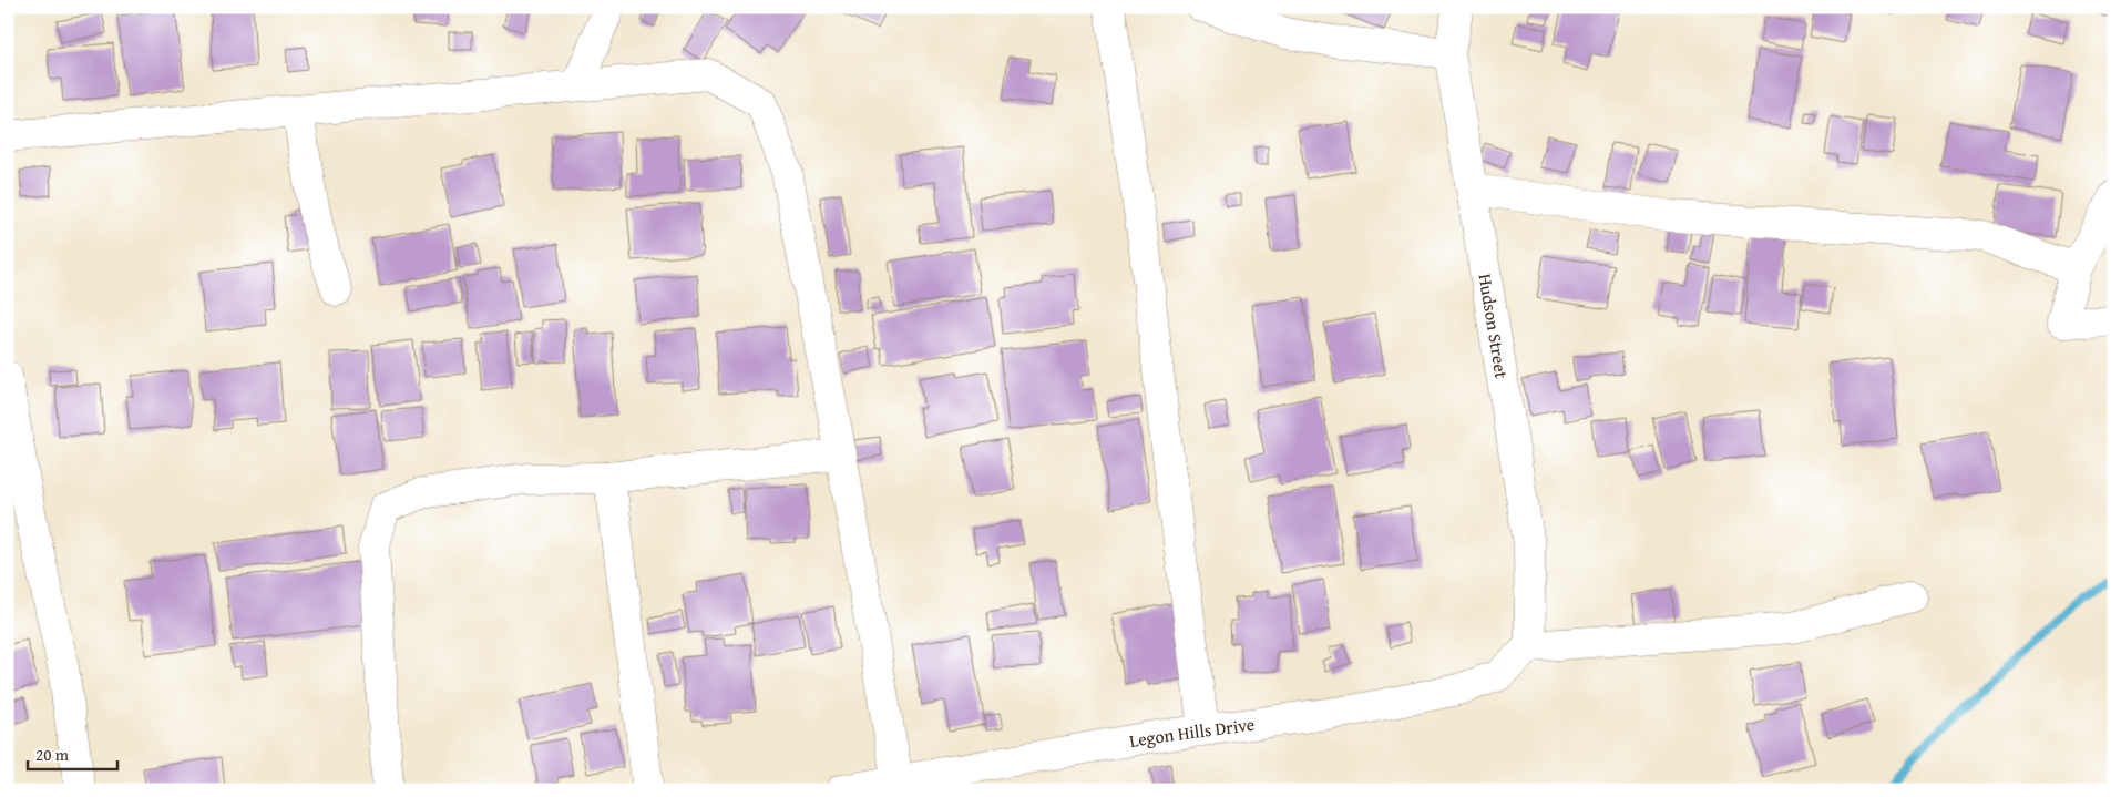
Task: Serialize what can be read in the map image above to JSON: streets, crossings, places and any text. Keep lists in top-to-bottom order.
{
  "streets": {
    "street": ["Hudson Street", "Legon Hills Drive"]
  },
  "crossings": [
    ["Hudson Street", "Legon Hills Drive"]
  ],
  "scale_bar": "20 m"
}
